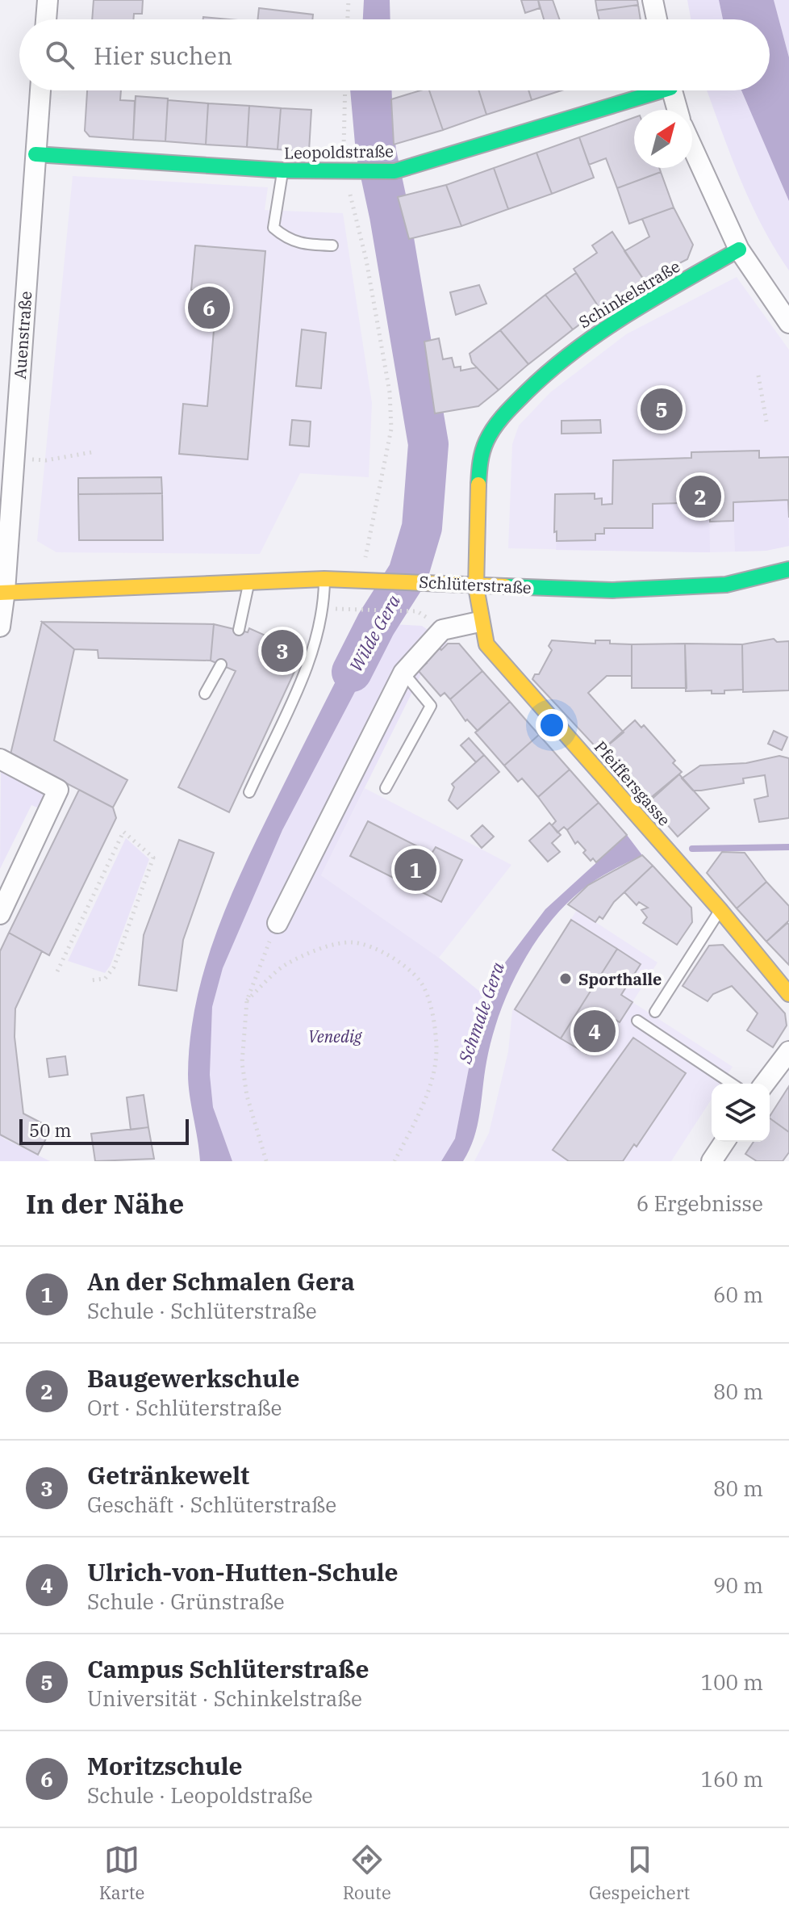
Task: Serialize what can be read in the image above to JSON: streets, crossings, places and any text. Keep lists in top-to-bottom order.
{
  "streets": {
    "street": [
      "Leopoldstraße",
      "Schinkelstraße",
      "Auenstraße",
      "Schlüterstraße",
      "Pfeiffersgasse"
    ]
  },
  "crossings": [
    ["Leopoldstraße", "Auenstraße"],
    ["Schinkelstraße", "Schlüterstraße"],
    ["Schinkelstraße", "Pfeiffersgasse"],
    ["Auenstraße", "Schlüterstraße"],
    ["Schlüterstraße", "Pfeiffersgasse"]
  ],
  "water": ["Wilde Gera", "Schmale Gera"],
  "parks": ["Venedig"],
  "places": ["Sporthalle"],
  "scale_bar": "50 m",
  "north": "top right",
  "page": {
    "search": "Hier suchen",
    "pins": [
      "6",
      "5",
      "2",
      "3",
      "1",
      "4"
    ],
    "scale": "50 m",
    "heading": ["In der Nähe", "6 Ergebnisse"],
    "list": [
      {
        "mark": "1",
        "name": "An der Schmalen Gera",
        "note": "Schule · Schlüterstraße",
        "value": "60 m"
      },
      {
        "mark": "2",
        "name": "Baugewerkschule",
        "note": "Ort · Schlüterstraße",
        "value": "80 m"
      },
      {
        "mark": "3",
        "name": "Getränkewelt",
        "note": "Geschäft · Schlüterstraße",
        "value": "80 m"
      },
      {
        "mark": "4",
        "name": "Ulrich-von-Hutten-Schule",
        "note": "Schule · Grünstraße",
        "value": "90 m"
      },
      {
        "mark": "5",
        "name": "Campus Schlüterstraße",
        "note": "Universität · Schinkelstraße",
        "value": "100 m"
      },
      {
        "mark": "6",
        "name": "Moritzschule",
        "note": "Schule · Leopoldstraße",
        "value": "160 m"
      }
    ],
    "nav": ["Karte", "Route", "Gespeichert"]
  }
}
